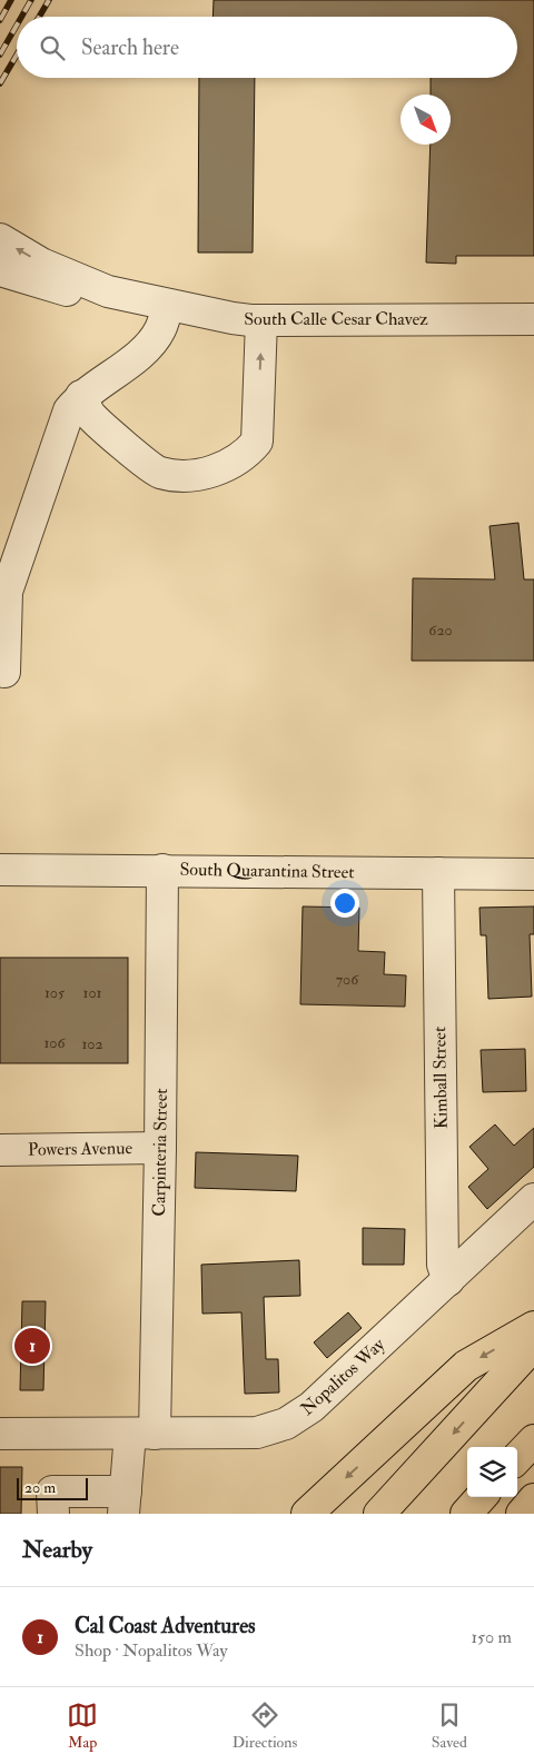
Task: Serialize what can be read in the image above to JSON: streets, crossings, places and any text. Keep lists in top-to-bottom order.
{
  "streets": {
    "street": [
      "South Calle Cesar Chavez",
      "South Quarantina Street",
      "Kimball Street",
      "Powers Avenue",
      "Carpinteria Street",
      "Nopalitos Way"
    ]
  },
  "crossings": [
    ["South Quarantina Street", "Kimball Street"],
    ["South Quarantina Street", "Carpinteria Street"],
    ["Kimball Street", "Nopalitos Way"],
    ["Powers Avenue", "Carpinteria Street"],
    ["Carpinteria Street", "Nopalitos Way"]
  ],
  "house_numbers": [
    "620",
    "706",
    "105",
    "101",
    "106",
    "102"
  ],
  "scale_bar": "20 m",
  "north": "bottom right",
  "page": {
    "search": "Search here",
    "pins": "1",
    "scale": "20 m",
    "heading": "Nearby",
    "list": [
      {
        "mark": "1",
        "name": "Cal Coast Adventures",
        "note": "Shop · Nopalitos Way",
        "value": "150 m"
      }
    ],
    "nav": ["Map", "Directions", "Saved"]
  }
}
